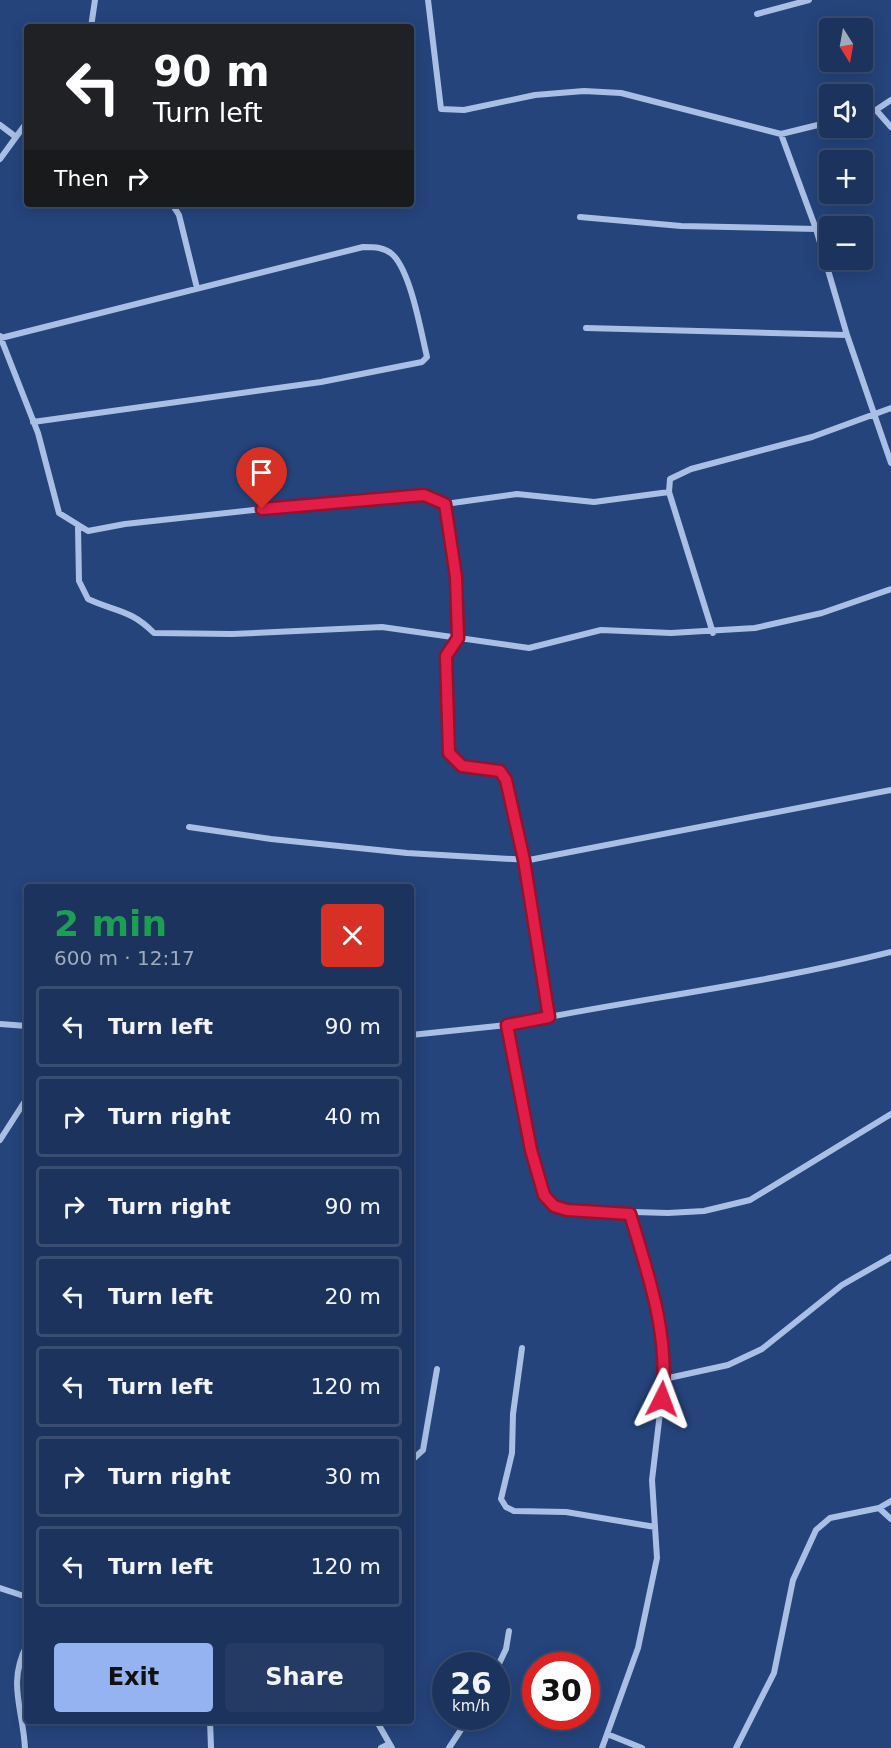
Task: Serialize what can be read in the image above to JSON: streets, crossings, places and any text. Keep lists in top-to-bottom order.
{
  "north": "bottom",
  "page": {
    "map_buttons": ["+", "−"],
    "turn": ["90 m", "Turn left"],
    "then": "Then",
    "heading": ["2 min", "600 m · 12:17"],
    "list": [
      {
        "name": "Turn left",
        "value": "90 m"
      },
      {
        "name": "Turn right",
        "value": "40 m"
      },
      {
        "name": "Turn right",
        "value": "90 m"
      },
      {
        "name": "Turn left",
        "value": "20 m"
      },
      {
        "name": "Turn left",
        "value": "120 m"
      },
      {
        "name": "Turn right",
        "value": "30 m"
      },
      {
        "name": "Turn left",
        "value": "120 m"
      }
    ],
    "buttons": ["Exit", "Share"],
    "speed": "26 km/h",
    "limit": "30"
  }
}
